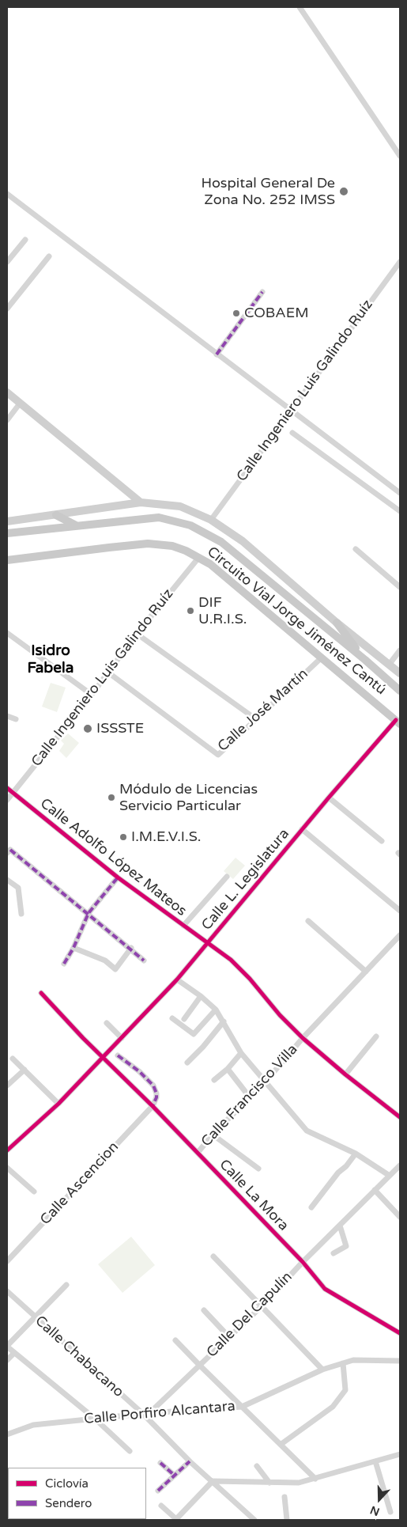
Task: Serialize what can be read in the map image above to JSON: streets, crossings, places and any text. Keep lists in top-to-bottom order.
{
  "streets": {
    "main road": ["Circuito Vial Jorge Jiménez Cantú"],
    "street": [
      "Calle Ingeniero Luis Galindo Ruíz",
      "Calle José Martín",
      "Calle Adolfo López Mateos",
      "Calle L. Legislatura",
      "Calle Francisco Villa",
      "Calle Ascencion",
      "Calle La Mora",
      "Calle Del Capulín",
      "Calle Chabacano",
      "Calle Porfiro Alcantara"
    ]
  },
  "crossings": [
    ["Calle Ingeniero Luis Galindo Ruíz", "Circuito Vial Jorge Jiménez Cantú"],
    ["Calle Ingeniero Luis Galindo Ruíz", "Calle José Martín"],
    ["Calle Ingeniero Luis Galindo Ruíz", "Calle Adolfo López Mateos"],
    ["Circuito Vial Jorge Jiménez Cantú", "Calle José Martín"],
    ["Circuito Vial Jorge Jiménez Cantú", "Calle L. Legislatura"],
    ["Calle Adolfo López Mateos", "Calle L. Legislatura"],
    ["Calle Adolfo López Mateos", "Calle Francisco Villa"],
    ["Calle L. Legislatura", "Calle La Mora"],
    ["Calle Francisco Villa", "Calle La Mora"],
    ["Calle Ascencion", "Calle La Mora"],
    ["Calle La Mora", "Calle Del Capulín"],
    ["Calle Del Capulín", "Calle Chabacano"],
    ["Calle Del Capulín", "Calle Porfiro Alcantara"],
    ["Calle Chabacano", "Calle Porfiro Alcantara"]
  ],
  "districts": ["Isidro Fabela"],
  "places": [
    "Hospital General De Zona No. 252 IMSS",
    "COBAEM",
    "DIF U.R.I.S.",
    "ISSSTE",
    "Módulo de Licencias Servicio Particular",
    "I.M.E.V.I.S."
  ],
  "legend": ["Ciclovía", "Sendero"],
  "north": "bottom"
}
